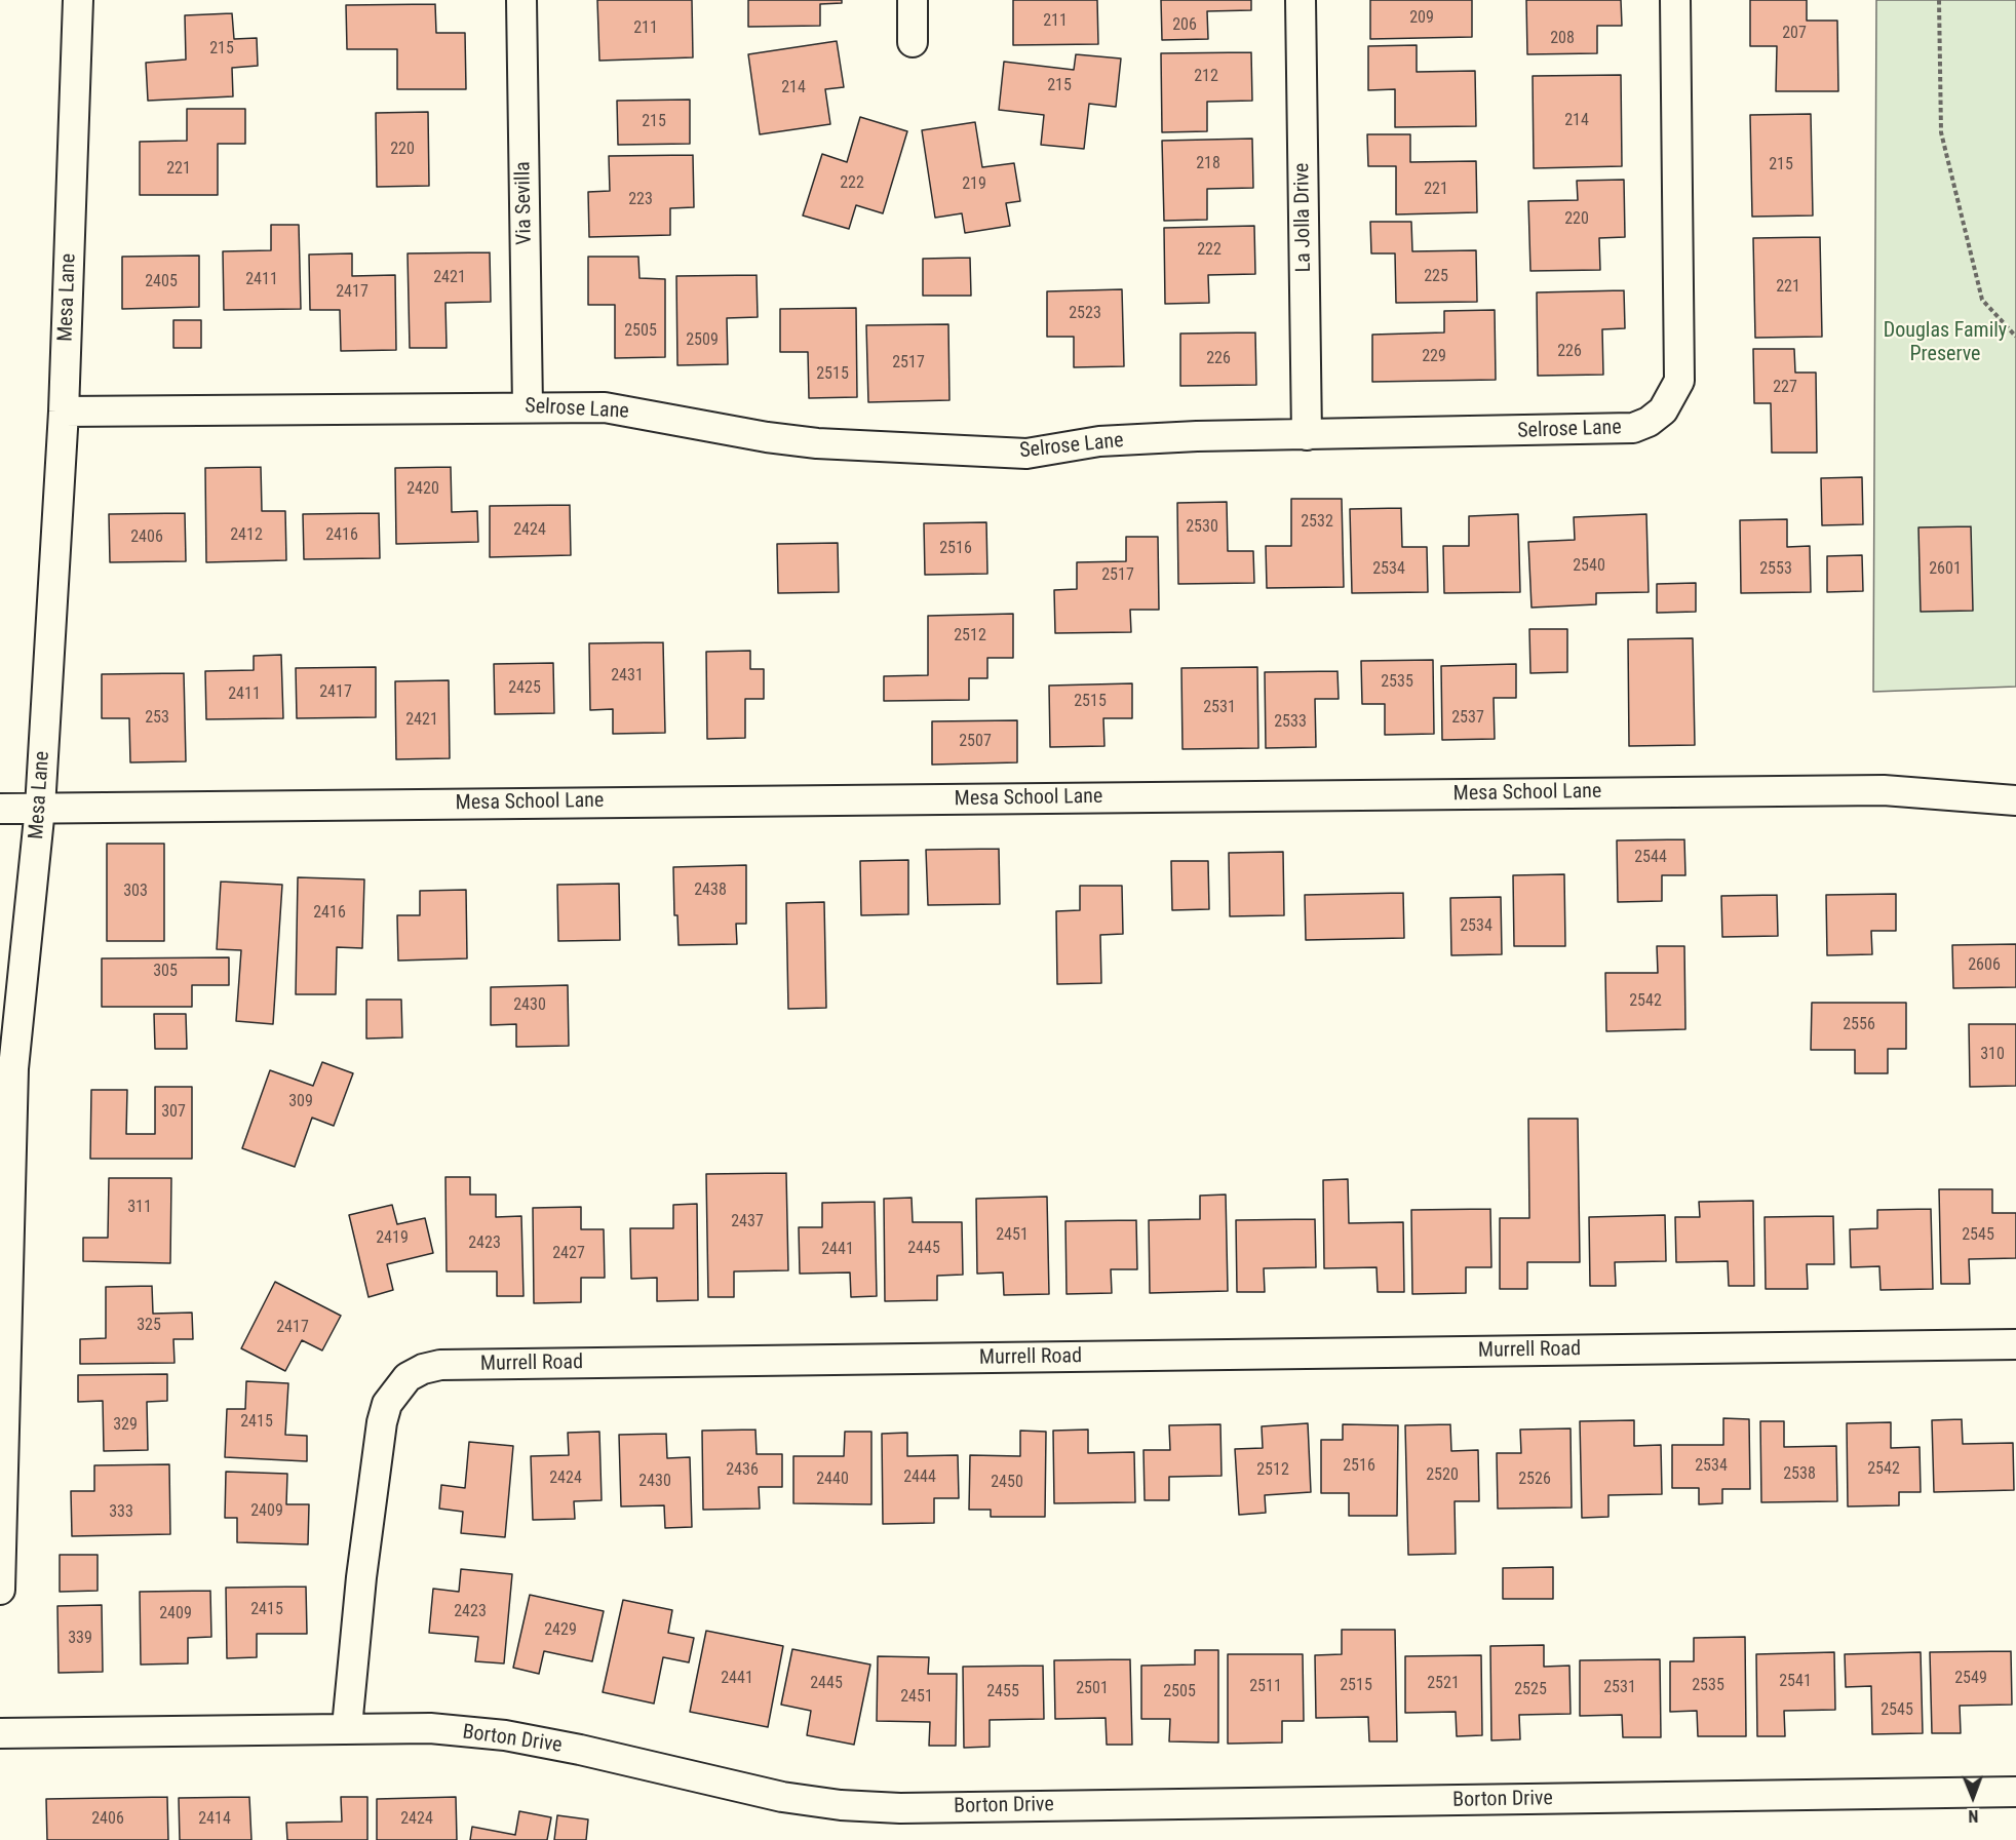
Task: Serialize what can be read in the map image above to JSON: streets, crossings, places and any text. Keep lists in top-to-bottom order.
{
  "streets": {
    "street": [
      "Via Sevilla",
      "La Jolla Drive",
      "Mesa Lane",
      "Selrose Lane",
      "Mesa School Lane",
      "Murrell Road",
      "Borton Drive"
    ]
  },
  "crossings": [
    ["Via Sevilla", "Selrose Lane"],
    ["La Jolla Drive", "Selrose Lane"],
    ["Mesa Lane", "Selrose Lane"],
    ["Mesa Lane", "Mesa School Lane"],
    ["Murrell Road", "Borton Drive"]
  ],
  "parks": ["Douglas Family Preserve"],
  "house_numbers": [
    "209",
    "211",
    "206",
    "211",
    "207",
    "208",
    "215",
    "212",
    "215",
    "214",
    "214",
    "215",
    "220",
    "218",
    "215",
    "221",
    "222",
    "219",
    "221",
    "223",
    "220",
    "222",
    "225",
    "2421",
    "2411",
    "2405",
    "221",
    "2417",
    "2523",
    "2505",
    "2509",
    "226",
    "229",
    "226",
    "2517",
    "2515",
    "227",
    "2420",
    "2532",
    "2530",
    "2424",
    "2412",
    "2416",
    "2406",
    "2516",
    "2540",
    "2534",
    "2553",
    "2601",
    "2517",
    "2512",
    "2431",
    "2535",
    "2425",
    "2417",
    "2411",
    "2515",
    "2531",
    "253",
    "2537",
    "2421",
    "2533",
    "2507",
    "2544",
    "2438",
    "303",
    "2416",
    "2534",
    "2606",
    "305",
    "2542",
    "2430",
    "2556",
    "310",
    "309",
    "307",
    "311",
    "2437",
    "2451",
    "2545",
    "2419",
    "2423",
    "2445",
    "2441",
    "2427",
    "325",
    "2417",
    "2415",
    "329",
    "2516",
    "2534",
    "2542",
    "2436",
    "2512",
    "2538",
    "2520",
    "2444",
    "2424",
    "2440",
    "2526",
    "2430",
    "2450",
    "2409",
    "333",
    "2415",
    "2423",
    "2409",
    "2429",
    "339",
    "2441",
    "2549",
    "2541",
    "2445",
    "2521",
    "2515",
    "2535",
    "2511",
    "2531",
    "2501",
    "2525",
    "2455",
    "2505",
    "2451",
    "2545",
    "2406",
    "2414",
    "2424"
  ],
  "north": "bottom"
}
